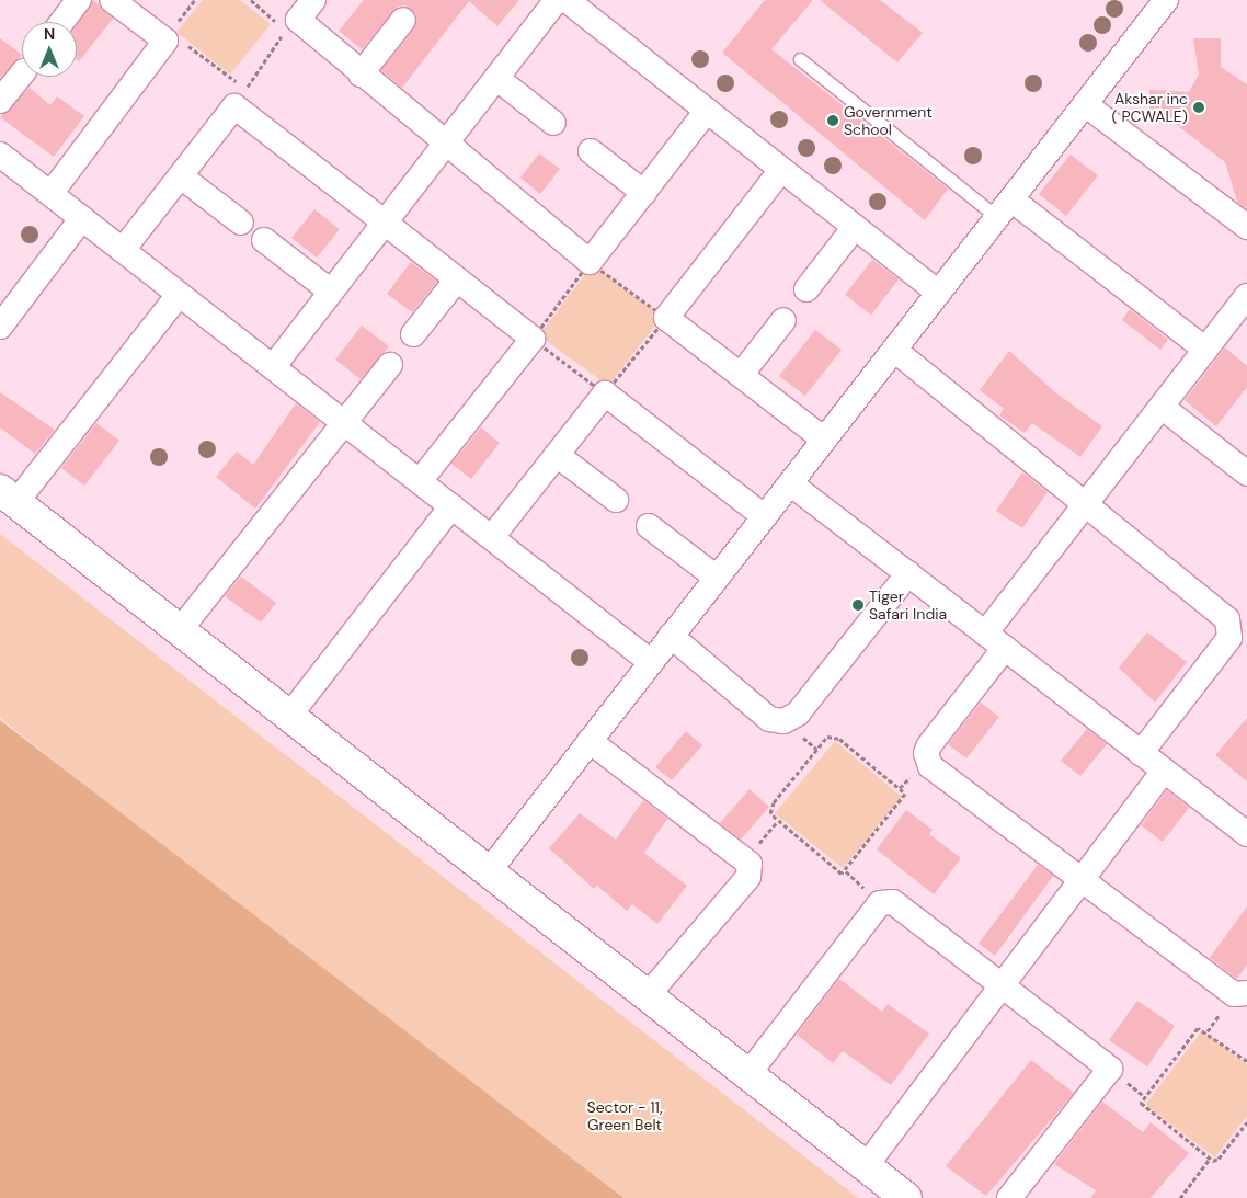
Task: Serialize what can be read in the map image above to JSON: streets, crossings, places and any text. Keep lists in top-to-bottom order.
{
  "parks": ["Sector - 11, Green Belt"],
  "places": ["Akshar inc ( PCWALE)", "Government School", "Tiger Safari India"],
  "north": "top"
}
